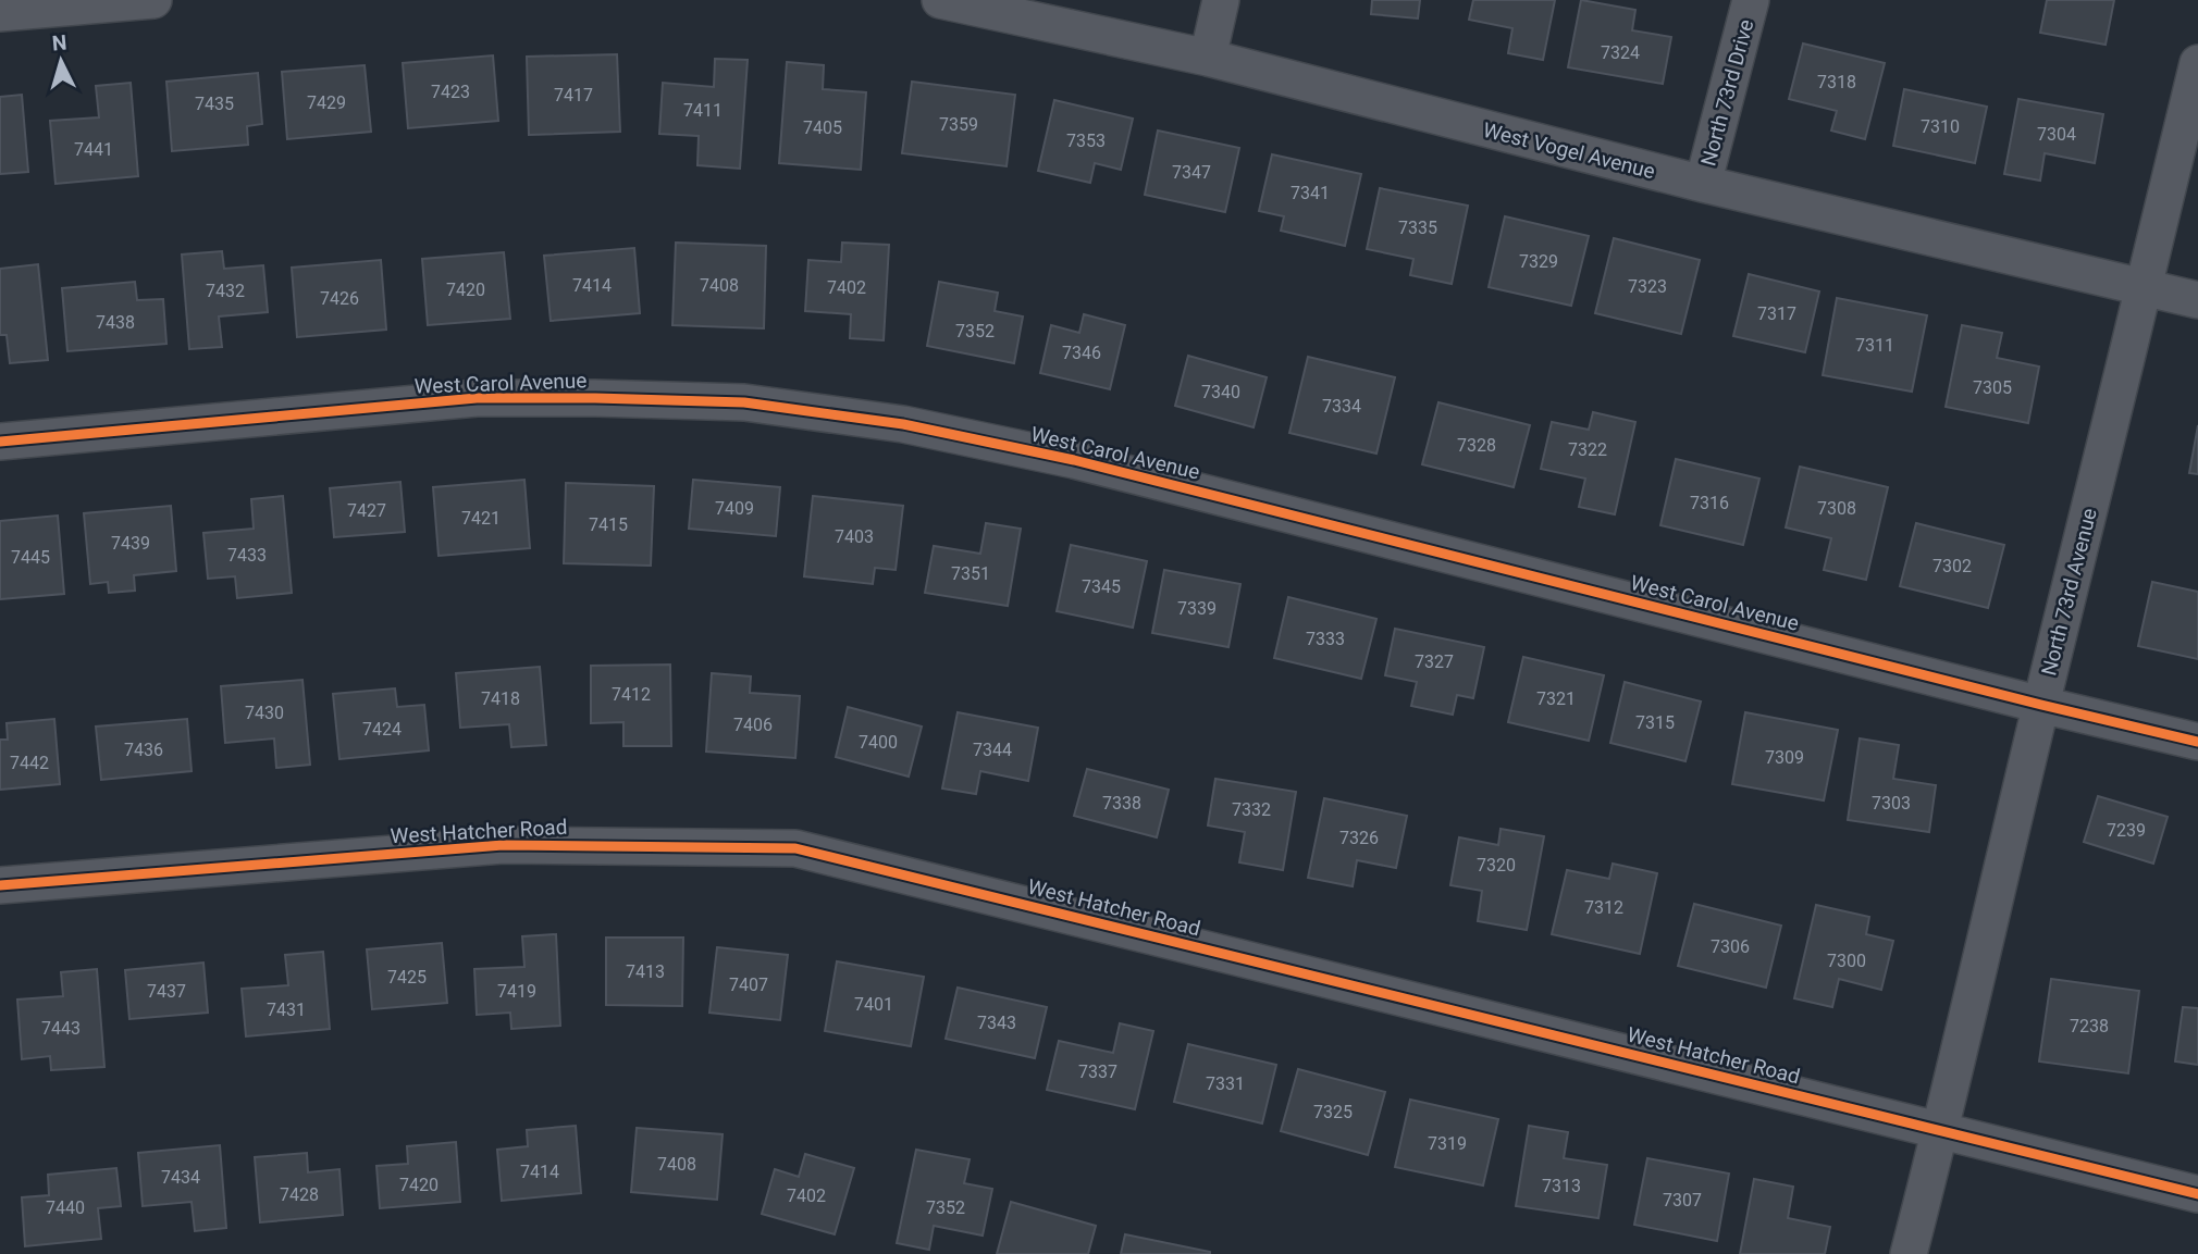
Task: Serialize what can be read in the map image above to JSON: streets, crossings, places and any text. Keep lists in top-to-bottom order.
{
  "streets": {
    "street": [
      "North 73rd Drive",
      "West Vogel Avenue",
      "West Carol Avenue",
      "North 73rd Avenue",
      "West Hatcher Road"
    ]
  },
  "crossings": [
    ["North 73rd Drive", "West Vogel Avenue"],
    ["West Vogel Avenue", "North 73rd Avenue"],
    ["West Carol Avenue", "North 73rd Avenue"],
    ["North 73rd Avenue", "West Hatcher Road"]
  ],
  "house_numbers": [
    "7324",
    "7318",
    "7423",
    "7417",
    "7429",
    "7435",
    "7411",
    "7359",
    "7310",
    "7405",
    "7304",
    "7353",
    "7441",
    "7347",
    "7341",
    "7335",
    "7329",
    "7414",
    "7408",
    "7323",
    "7402",
    "7420",
    "7432",
    "7426",
    "7317",
    "7438",
    "7352",
    "7311",
    "7346",
    "7305",
    "7340",
    "7334",
    "7328",
    "7322",
    "7316",
    "7409",
    "7308",
    "7427",
    "7421",
    "7415",
    "7403",
    "7439",
    "7433",
    "7445",
    "7302",
    "7351",
    "7345",
    "7339",
    "7333",
    "7327",
    "7412",
    "7418",
    "7321",
    "7430",
    "7315",
    "7406",
    "7424",
    "7400",
    "7436",
    "7344",
    "7309",
    "7442",
    "7338",
    "7303",
    "7332",
    "7239",
    "7326",
    "7320",
    "7312",
    "7306",
    "7300",
    "7413",
    "7425",
    "7407",
    "7437",
    "7419",
    "7401",
    "7431",
    "7343",
    "7238",
    "7443",
    "7337",
    "7331",
    "7325",
    "7319",
    "7408",
    "7414",
    "7434",
    "7420",
    "7313",
    "7428",
    "7402",
    "7307",
    "7440",
    "7352"
  ],
  "north": "top"
}
